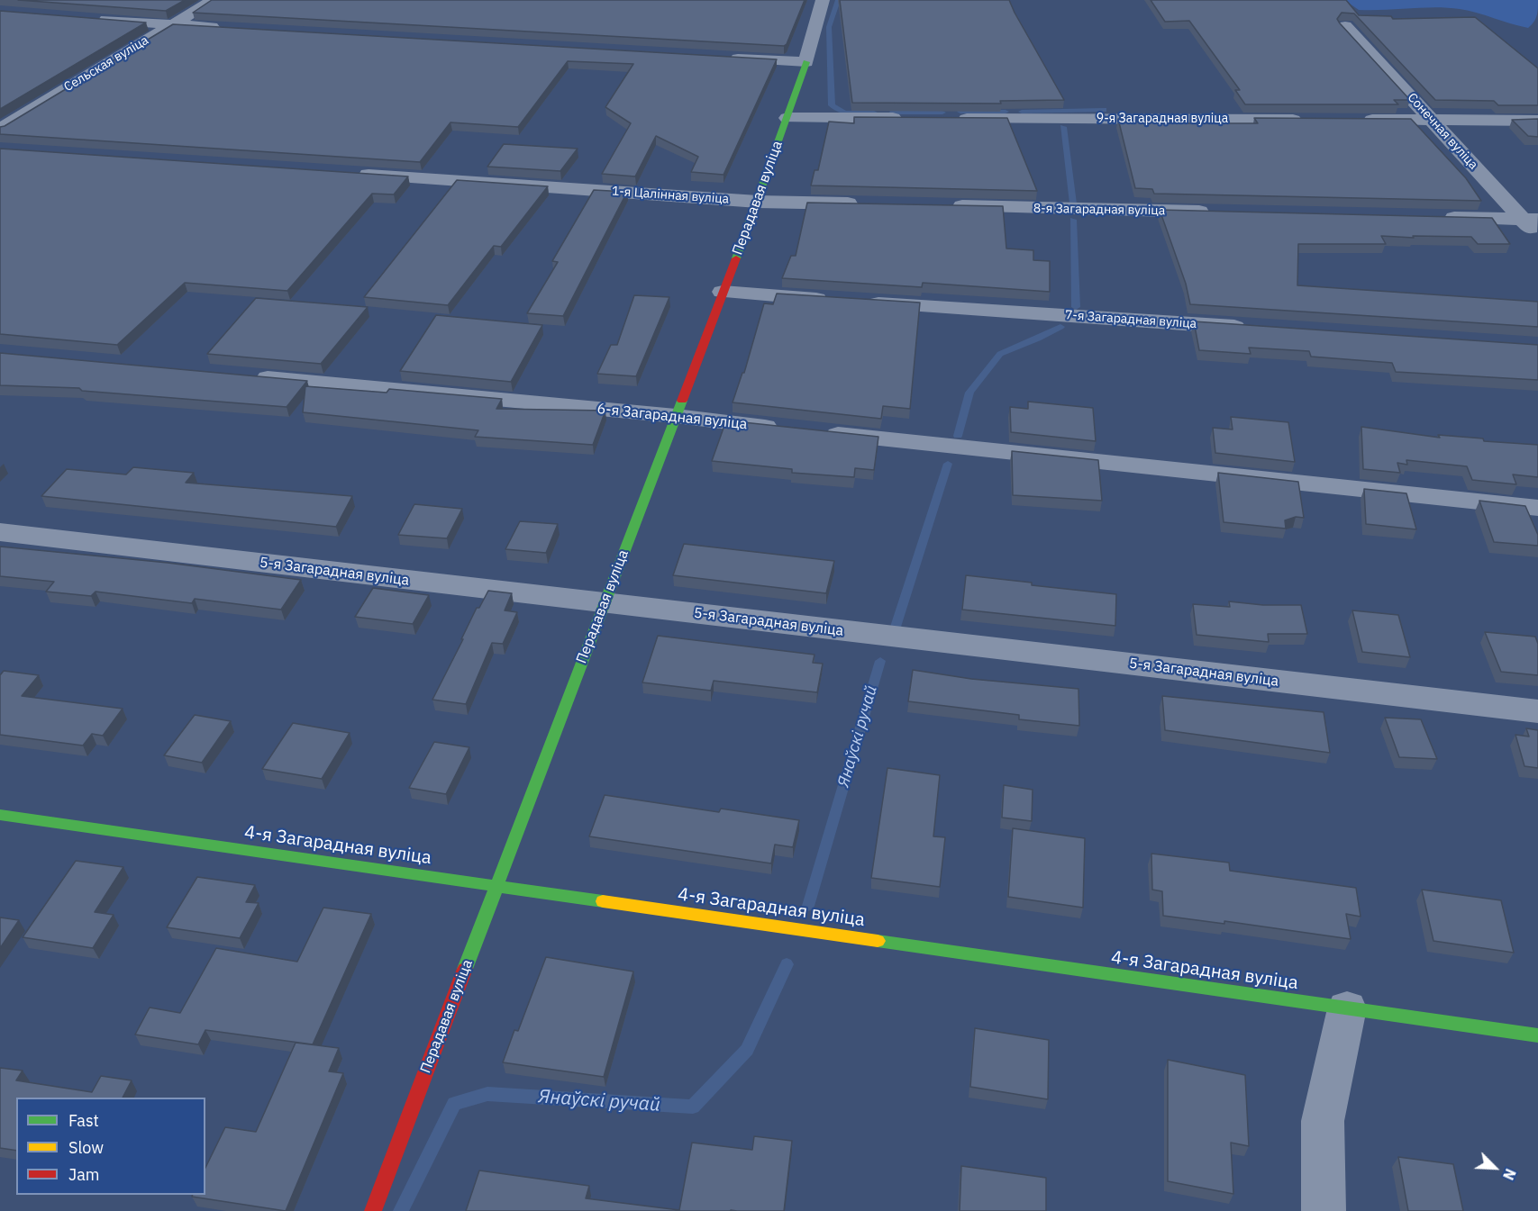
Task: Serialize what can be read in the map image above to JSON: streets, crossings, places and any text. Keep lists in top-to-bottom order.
{
  "streets": {
    "street": [
      "Сельская вуліца",
      "9-я Загарадная вуліца",
      "Сонечная вуліца",
      "1-я Цалінная вуліца",
      "Перадавая вуліца",
      "8-я Загарадная вуліца",
      "7-я Загарадная вуліца",
      "6-я Загарадная вуліца",
      "5-я Загарадная вуліца",
      "4-я Загарадная вуліца"
    ]
  },
  "crossings": [
    ["1-я Цалінная вуліца", "Перадавая вуліца"],
    ["Перадавая вуліца", "7-я Загарадная вуліца"],
    ["Перадавая вуліца", "6-я Загарадная вуліца"],
    ["Перадавая вуліца", "5-я Загарадная вуліца"],
    ["Перадавая вуліца", "4-я Загарадная вуліца"]
  ],
  "water": ["Янаўскі ручай"],
  "legend": ["Fast", "Slow", "Jam"],
  "north": "bottom right"
}
